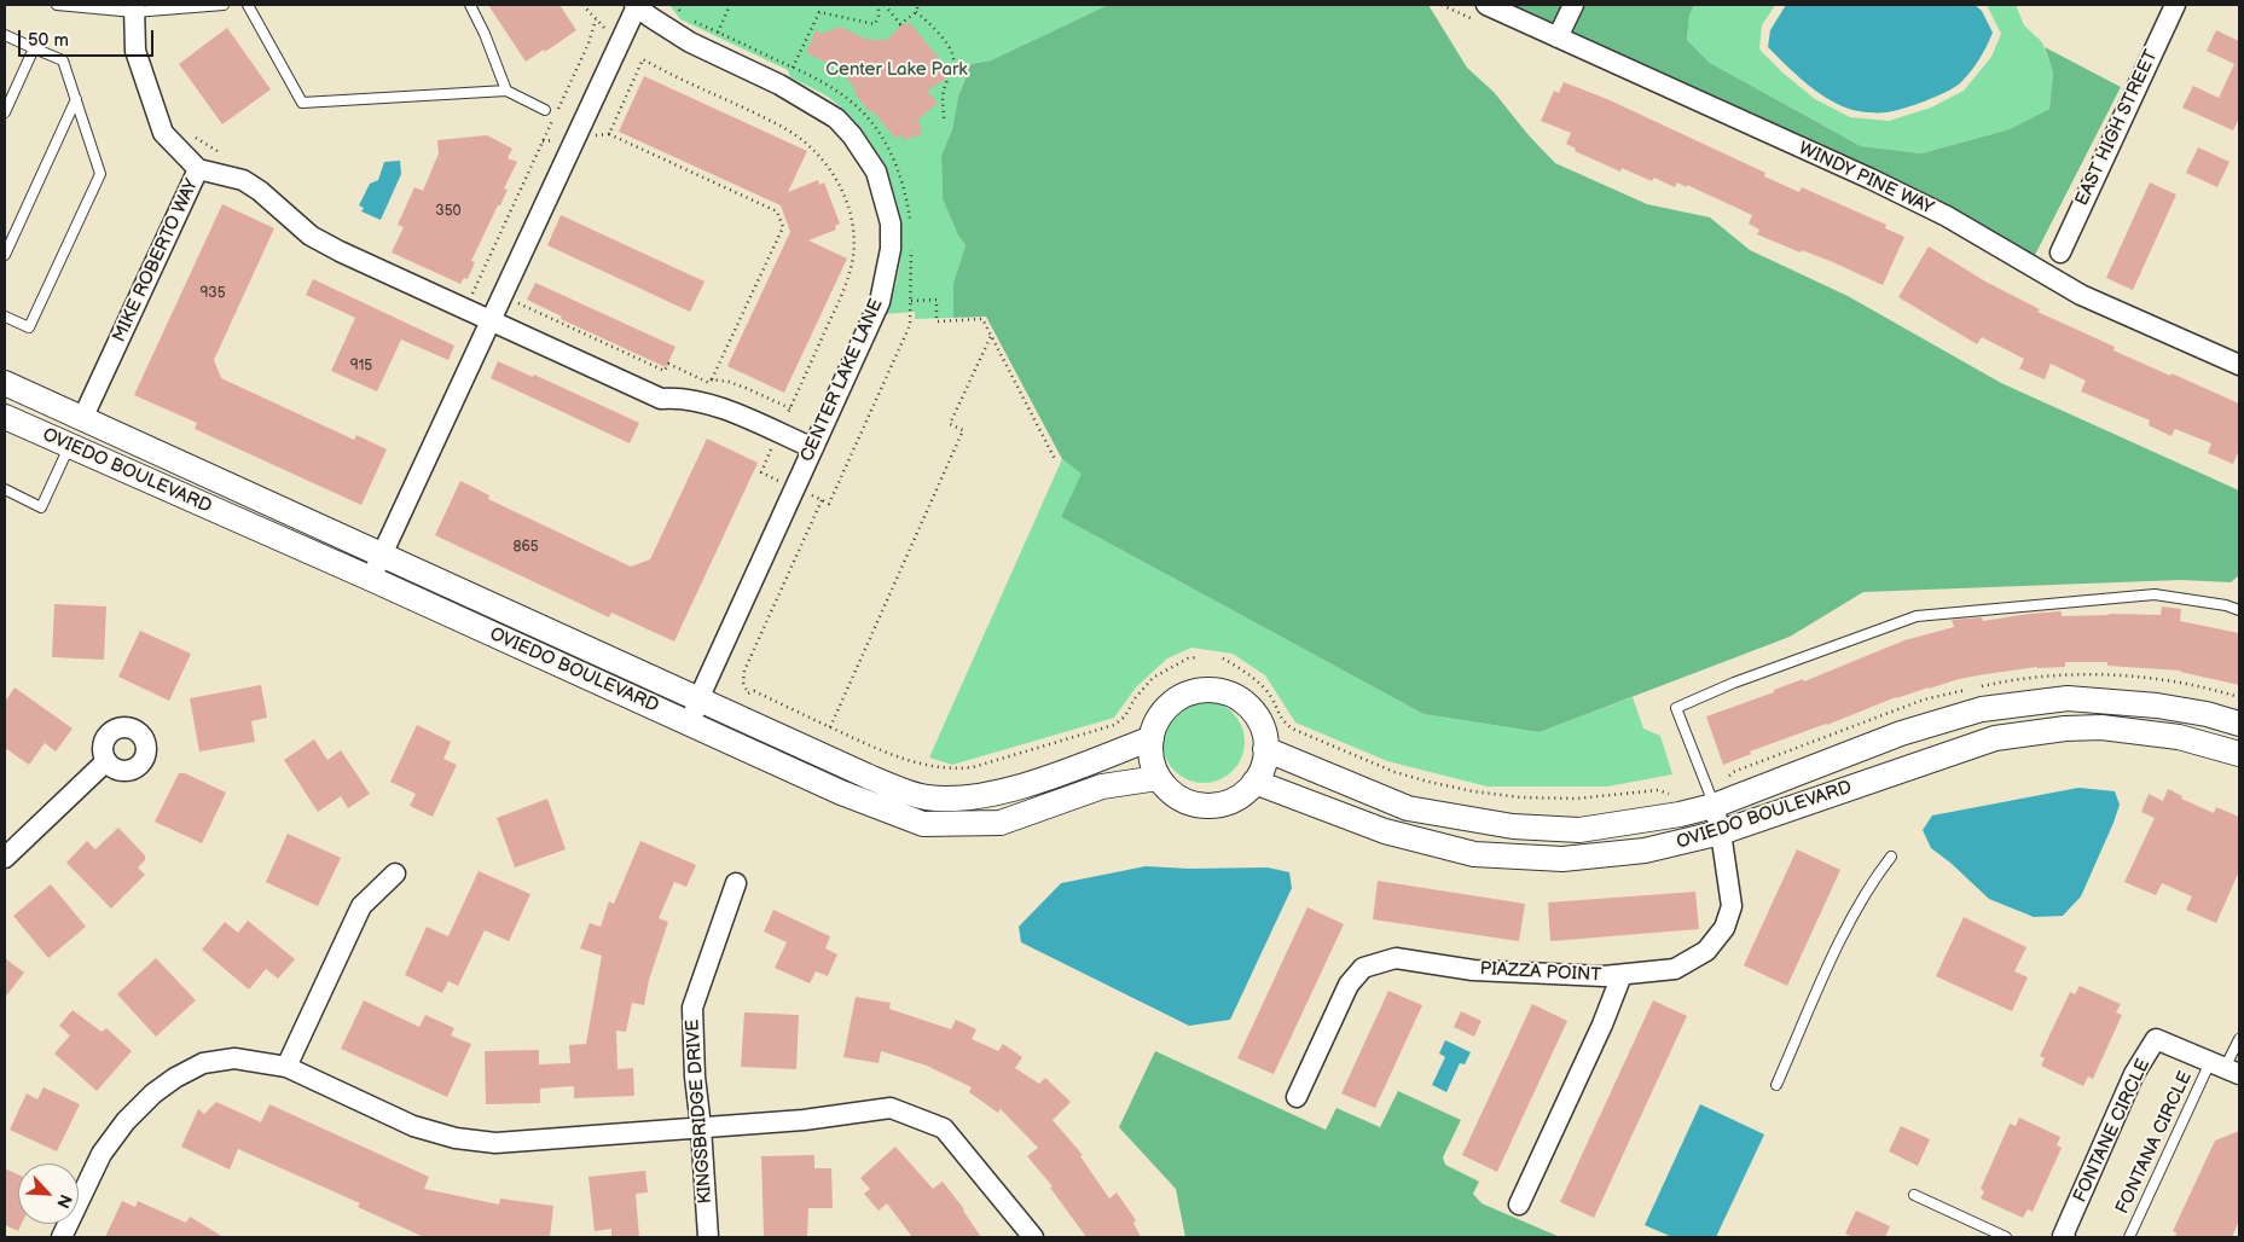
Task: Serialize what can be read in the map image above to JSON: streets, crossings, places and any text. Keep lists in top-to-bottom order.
{
  "streets": {
    "street": [
      "EAST HIGH STREET",
      "WINDY PINE WAY",
      "MIKE ROBERTO WAY",
      "CENTER LAKE LANE",
      "OVIEDO BOULEVARD",
      "PIAZZA POINT",
      "KINGSBRIDGE DRIVE",
      "FONTANE CIRCLE"
    ],
    "lane": ["FONTANA CIRCLE"]
  },
  "crossings": [
    ["MIKE ROBERTO WAY", "OVIEDO BOULEVARD"],
    ["CENTER LAKE LANE", "OVIEDO BOULEVARD"],
    ["OVIEDO BOULEVARD", "PIAZZA POINT"],
    ["FONTANE CIRCLE", "FONTANA CIRCLE"]
  ],
  "parks": ["Center Lake Park"],
  "house_numbers": [
    "350",
    "935",
    "915",
    "865"
  ],
  "scale_bar": "50 m",
  "north": "bottom right"
}
